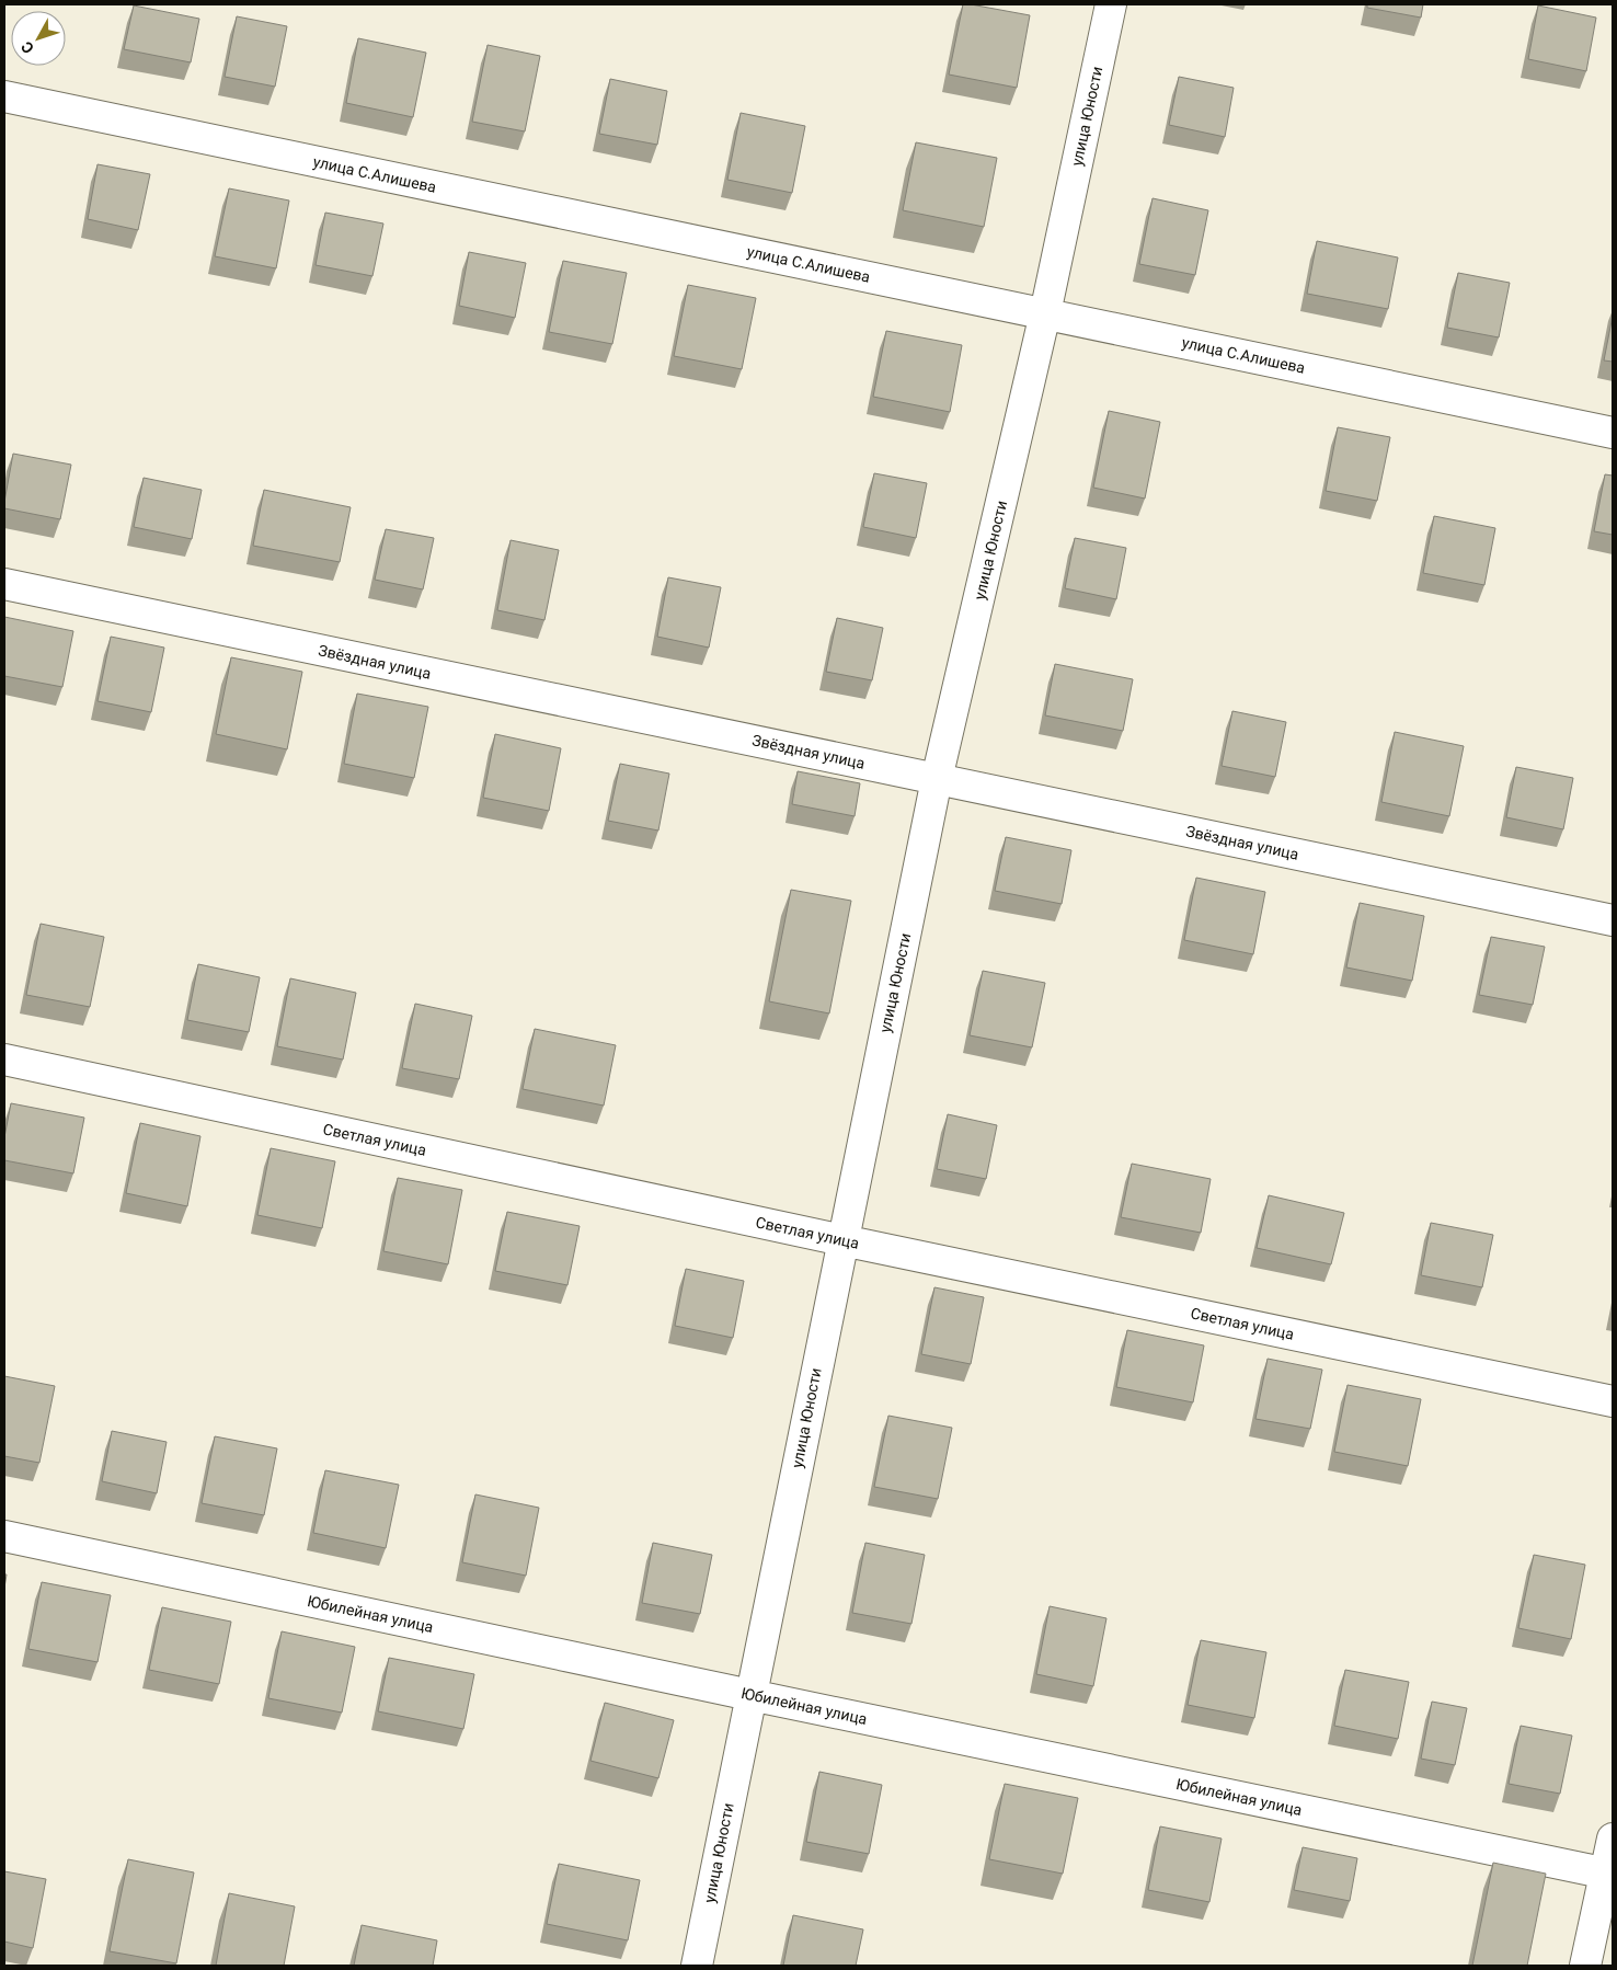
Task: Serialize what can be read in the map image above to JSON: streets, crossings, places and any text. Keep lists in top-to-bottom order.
{
  "streets": {
    "street": [
      "улица Юности",
      "улица С.Алишева",
      "Звёздная улица",
      "Светлая улица",
      "Юбилейная улица"
    ]
  },
  "crossings": [
    ["улица Юности", "улица С.Алишева"],
    ["улица Юности", "Звёздная улица"],
    ["улица Юности", "Светлая улица"],
    ["улица Юности", "Юбилейная улица"]
  ],
  "north": "bottom left"
}
